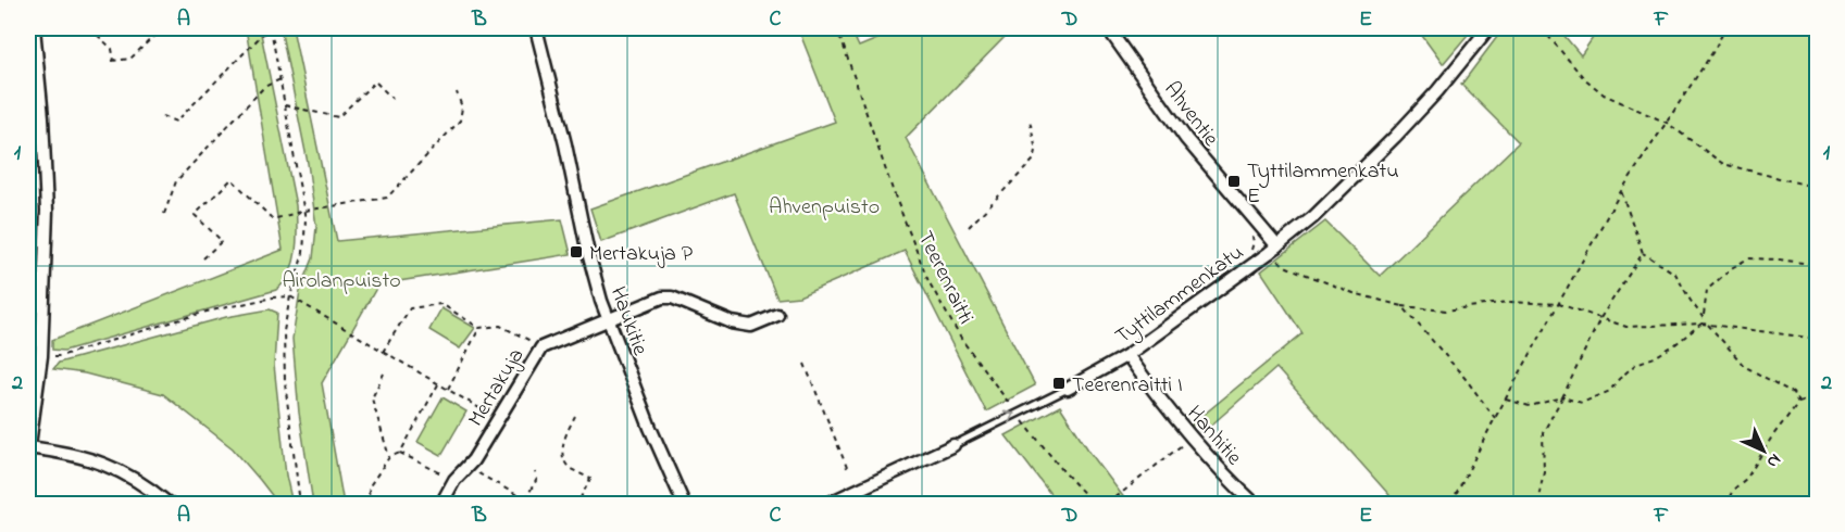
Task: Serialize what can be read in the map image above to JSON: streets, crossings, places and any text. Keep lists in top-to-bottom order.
{
  "streets": {
    "street": [
      "Ahventie",
      "Tyttilammenkatu",
      "Haukitie",
      "Mertakuja",
      "Hanhitie"
    ],
    "path": ["Teerenraitti"]
  },
  "crossings": [
    ["Ahventie", "Tyttilammenkatu"],
    ["Teerenraitti", "Tyttilammenkatu"],
    ["Tyttilammenkatu", "Hanhitie"],
    ["Haukitie", "Mertakuja"]
  ],
  "parks": ["Ahvenpuisto", "Airolanpuisto"],
  "places": {
    "transit": ["Tyttilammenkatu E", "Mertakuja P", "Teerenraitti I"]
  },
  "north": "bottom right",
  "grid": {
    "columns": [
      "A",
      "B",
      "C",
      "D",
      "E",
      "F"
    ],
    "rows": ["1", "2"]
  }
}
